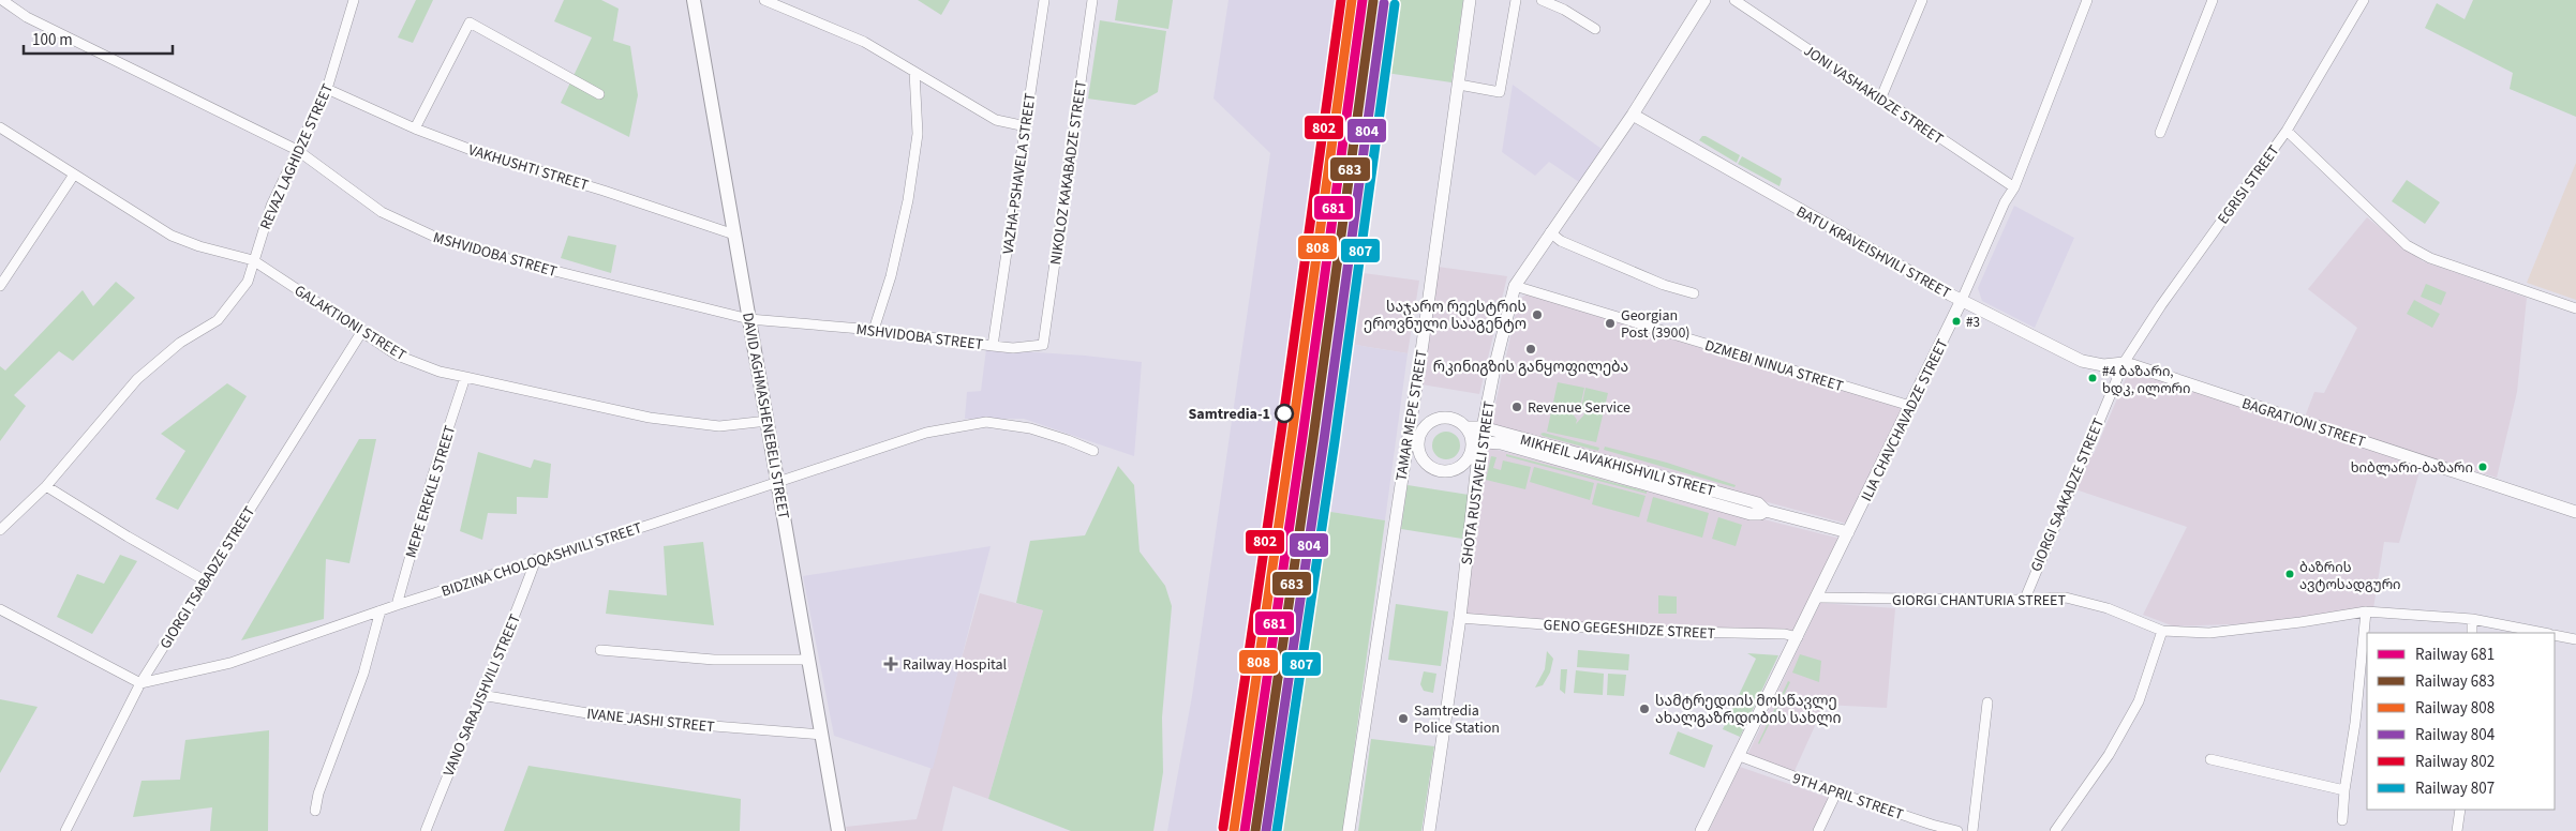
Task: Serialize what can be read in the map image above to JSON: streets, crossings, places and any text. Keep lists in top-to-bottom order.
{
  "streets": {
    "main road": ["DAVID AGHMASHENEBELI STREET"],
    "street": [
      "JONI VASHAKIDZE STREET",
      "REVAZ LAGHIDZE STREET",
      "VAKHUSHTI STREET",
      "NIKOLOZ KAKABADZE STREET",
      "VAZHA-PSHAVELA STREET",
      "EGRISI STREET",
      "BATU KRAVEISHVILI STREET",
      "MSHVIDOBA STREET",
      "GALAKTIONI STREET",
      "DZMEBI NINUA STREET",
      "TAMAR MEPE STREET",
      "ILIA CHAVCHAVADZE STREET",
      "BAGRATIONI STREET",
      "MIKHEIL JAVAKHISHVILI STREET",
      "SHOTA RUSTAVELI STREET",
      "MEPE EREKLE STREET",
      "GIORGI SAAKADZE STREET",
      "BIDZINA CHOLOQASHVILI STREET",
      "GIORGI TSABADZE STREET",
      "GIORGI CHANTURIA STREET",
      "GENO GEGESHIDZE STREET",
      "VANO SARAJISHVILI STREET",
      "IVANE JASHI STREET",
      "9TH APRIL STREET"
    ]
  },
  "crossings": [
    ["JONI VASHAKIDZE STREET", "ILIA CHAVCHAVADZE STREET"],
    ["REVAZ LAGHIDZE STREET", "VAKHUSHTI STREET"],
    ["REVAZ LAGHIDZE STREET", "MSHVIDOBA STREET"],
    ["REVAZ LAGHIDZE STREET", "GALAKTIONI STREET"],
    ["VAKHUSHTI STREET", "DAVID AGHMASHENEBELI STREET"],
    ["NIKOLOZ KAKABADZE STREET", "MSHVIDOBA STREET"],
    ["VAZHA-PSHAVELA STREET", "MSHVIDOBA STREET"],
    ["EGRISI STREET", "BATU KRAVEISHVILI STREET"],
    ["EGRISI STREET", "BAGRATIONI STREET"],
    ["EGRISI STREET", "GIORGI SAAKADZE STREET"],
    ["BATU KRAVEISHVILI STREET", "ILIA CHAVCHAVADZE STREET"],
    ["BATU KRAVEISHVILI STREET", "BAGRATIONI STREET"],
    ["BATU KRAVEISHVILI STREET", "SHOTA RUSTAVELI STREET"],
    ["BATU KRAVEISHVILI STREET", "GIORGI SAAKADZE STREET"],
    ["MSHVIDOBA STREET", "DAVID AGHMASHENEBELI STREET"],
    ["GALAKTIONI STREET", "DAVID AGHMASHENEBELI STREET"],
    ["GALAKTIONI STREET", "MEPE EREKLE STREET"],
    ["GALAKTIONI STREET", "GIORGI TSABADZE STREET"],
    ["DZMEBI NINUA STREET", "ILIA CHAVCHAVADZE STREET"],
    ["DZMEBI NINUA STREET", "SHOTA RUSTAVELI STREET"],
    ["DAVID AGHMASHENEBELI STREET", "BIDZINA CHOLOQASHVILI STREET"],
    ["DAVID AGHMASHENEBELI STREET", "IVANE JASHI STREET"],
    ["ILIA CHAVCHAVADZE STREET", "MIKHEIL JAVAKHISHVILI STREET"],
    ["ILIA CHAVCHAVADZE STREET", "GIORGI CHANTURIA STREET"],
    ["ILIA CHAVCHAVADZE STREET", "GENO GEGESHIDZE STREET"],
    ["ILIA CHAVCHAVADZE STREET", "9TH APRIL STREET"],
    ["BAGRATIONI STREET", "GIORGI SAAKADZE STREET"],
    ["MIKHEIL JAVAKHISHVILI STREET", "SHOTA RUSTAVELI STREET"],
    ["SHOTA RUSTAVELI STREET", "GENO GEGESHIDZE STREET"],
    ["MEPE EREKLE STREET", "BIDZINA CHOLOQASHVILI STREET"],
    ["GIORGI SAAKADZE STREET", "GIORGI CHANTURIA STREET"],
    ["BIDZINA CHOLOQASHVILI STREET", "GIORGI TSABADZE STREET"],
    ["BIDZINA CHOLOQASHVILI STREET", "VANO SARAJISHVILI STREET"],
    ["VANO SARAJISHVILI STREET", "IVANE JASHI STREET"]
  ],
  "places": {
    "other": [
      "საჯარო რეესტრის ეროვნული სააგენტო",
      "#3",
      "Georgian Post (3900)",
      "რკინიგზის განყოფილება",
      "#4 ბაზარი, ხდკ, ილორი",
      "Revenue Service",
      "Samtredia-1",
      "ხიბლარი-ბაზარი",
      "ბაზრის ავტოსადგური",
      "სამტრედიის მოსწავლე ახალგაზრდობის სახლი",
      "Samtredia Police Station"
    ],
    "health": ["Railway Hospital"]
  },
  "lines": [
    "rail line 681",
    "rail line 808",
    "rail line 802",
    "rail line 683",
    "rail line 804",
    "rail line 807"
  ],
  "legend": [
    "Railway 681",
    "Railway 683",
    "Railway 808",
    "Railway 804",
    "Railway 802",
    "Railway 807"
  ],
  "scale_bar": "100 m"
}
